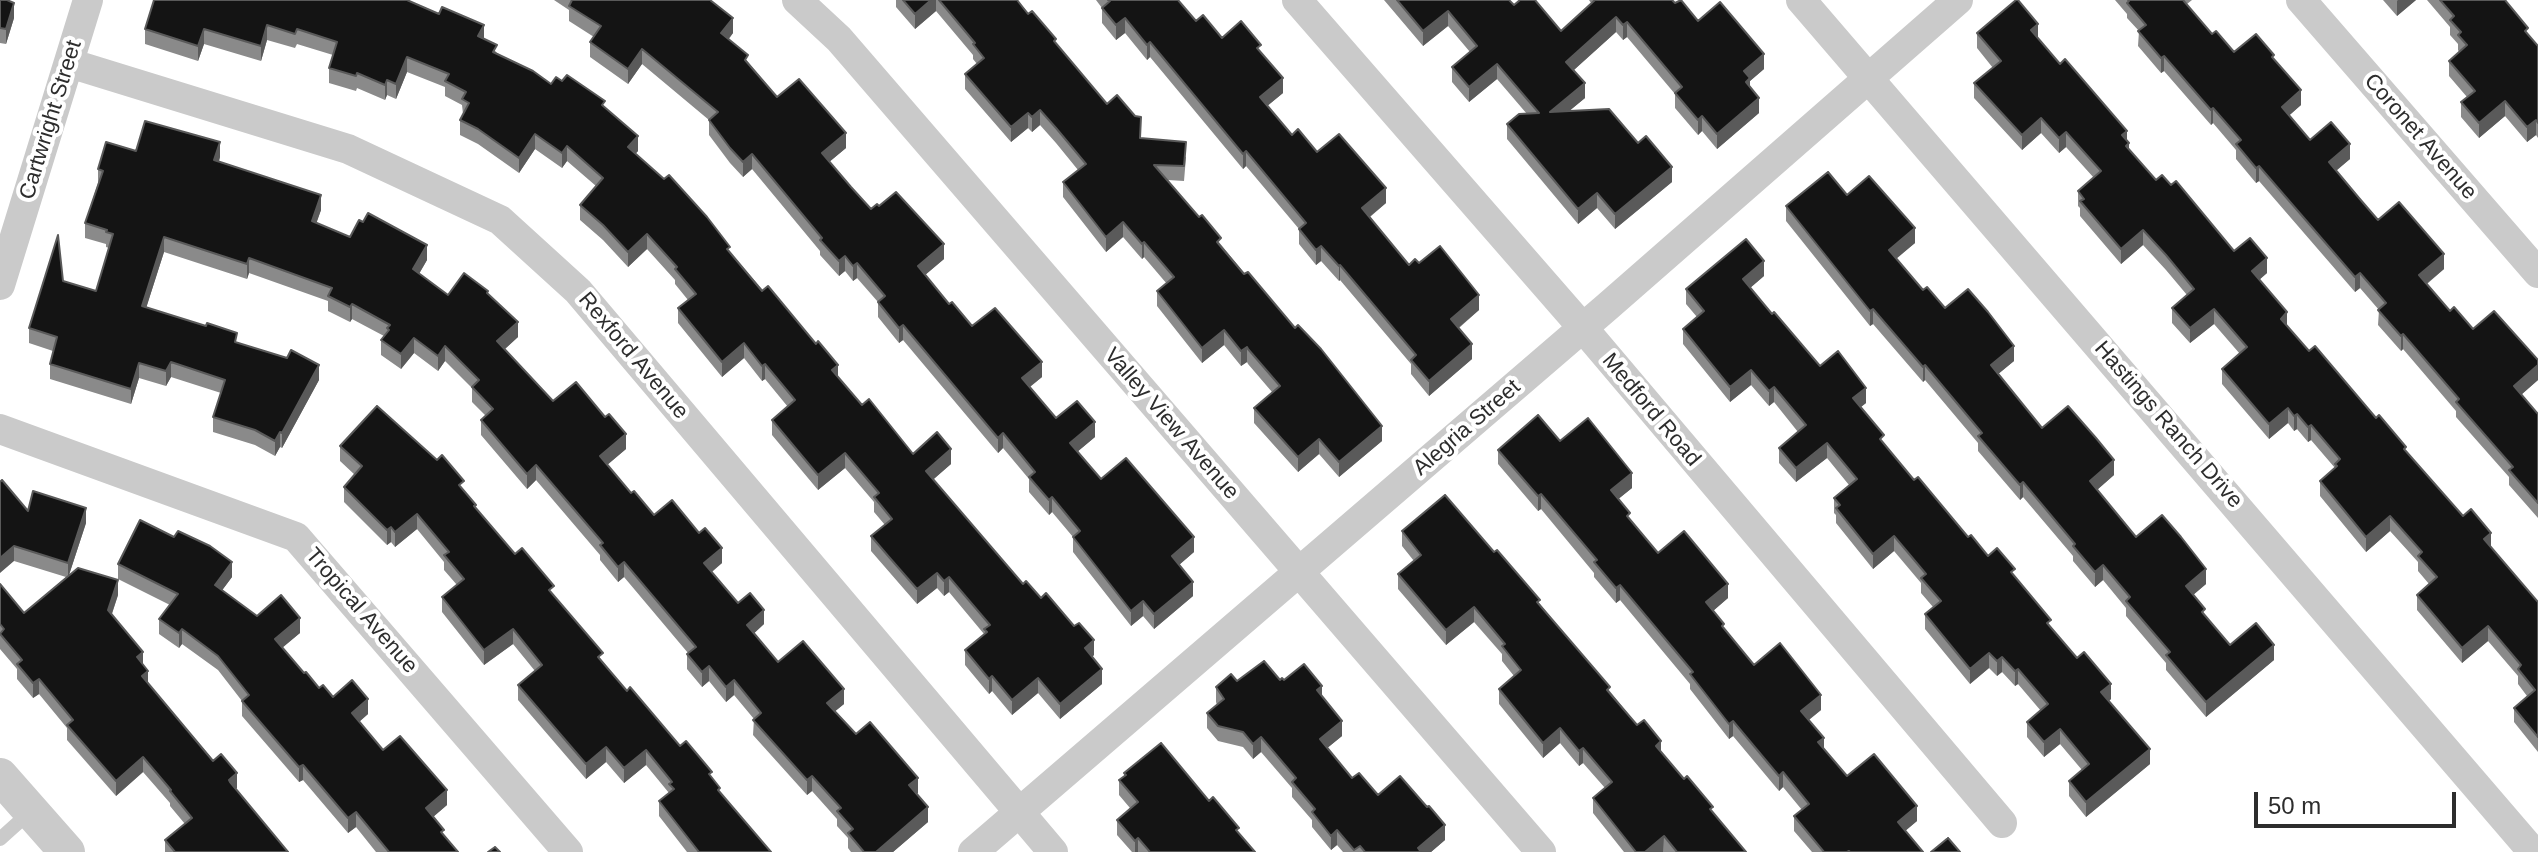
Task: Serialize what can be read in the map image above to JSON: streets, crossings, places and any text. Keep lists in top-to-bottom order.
{
  "streets": {
    "street": [
      "Cartwright Street",
      "Coronet Avenue",
      "Rexford Avenue",
      "Medford Road",
      "Valley View Avenue",
      "Hastings Ranch Drive",
      "Alegria Street",
      "Tropical Avenue"
    ]
  },
  "crossings": [
    ["Cartwright Street", "Rexford Avenue"],
    ["Rexford Avenue", "Alegria Street"],
    ["Medford Road", "Alegria Street"],
    ["Valley View Avenue", "Alegria Street"],
    ["Hastings Ranch Drive", "Alegria Street"]
  ],
  "scale_bar": "50 m"
}
